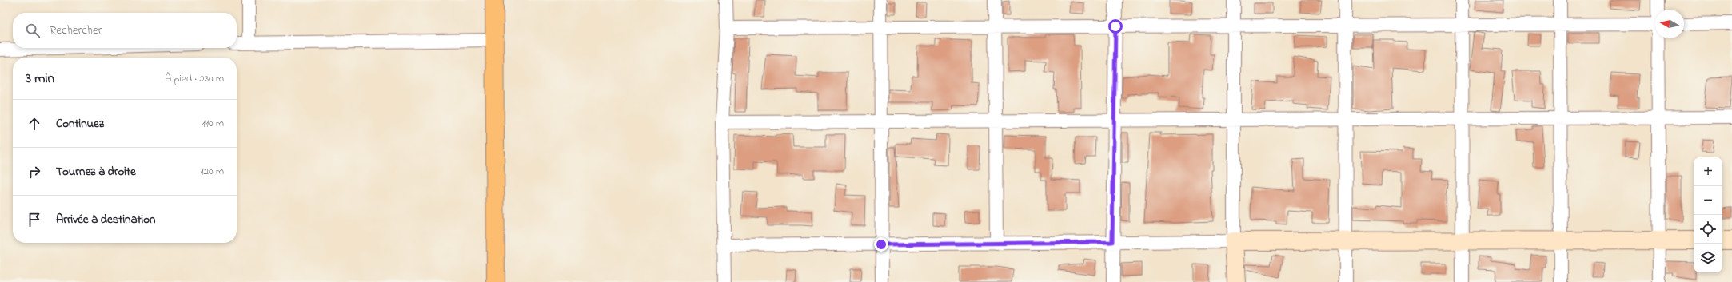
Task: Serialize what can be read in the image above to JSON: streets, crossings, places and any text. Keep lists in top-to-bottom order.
{
  "north": "left",
  "page": {
    "search": "Rechercher",
    "heading": ["3 min", "À pied · 230 m"],
    "list": [
      ["Continuez", "110 m"],
      ["Tournez à droite", "120 m"],
      "Arrivée à destination"
    ],
    "map_buttons": ["+", "−"]
  }
}
